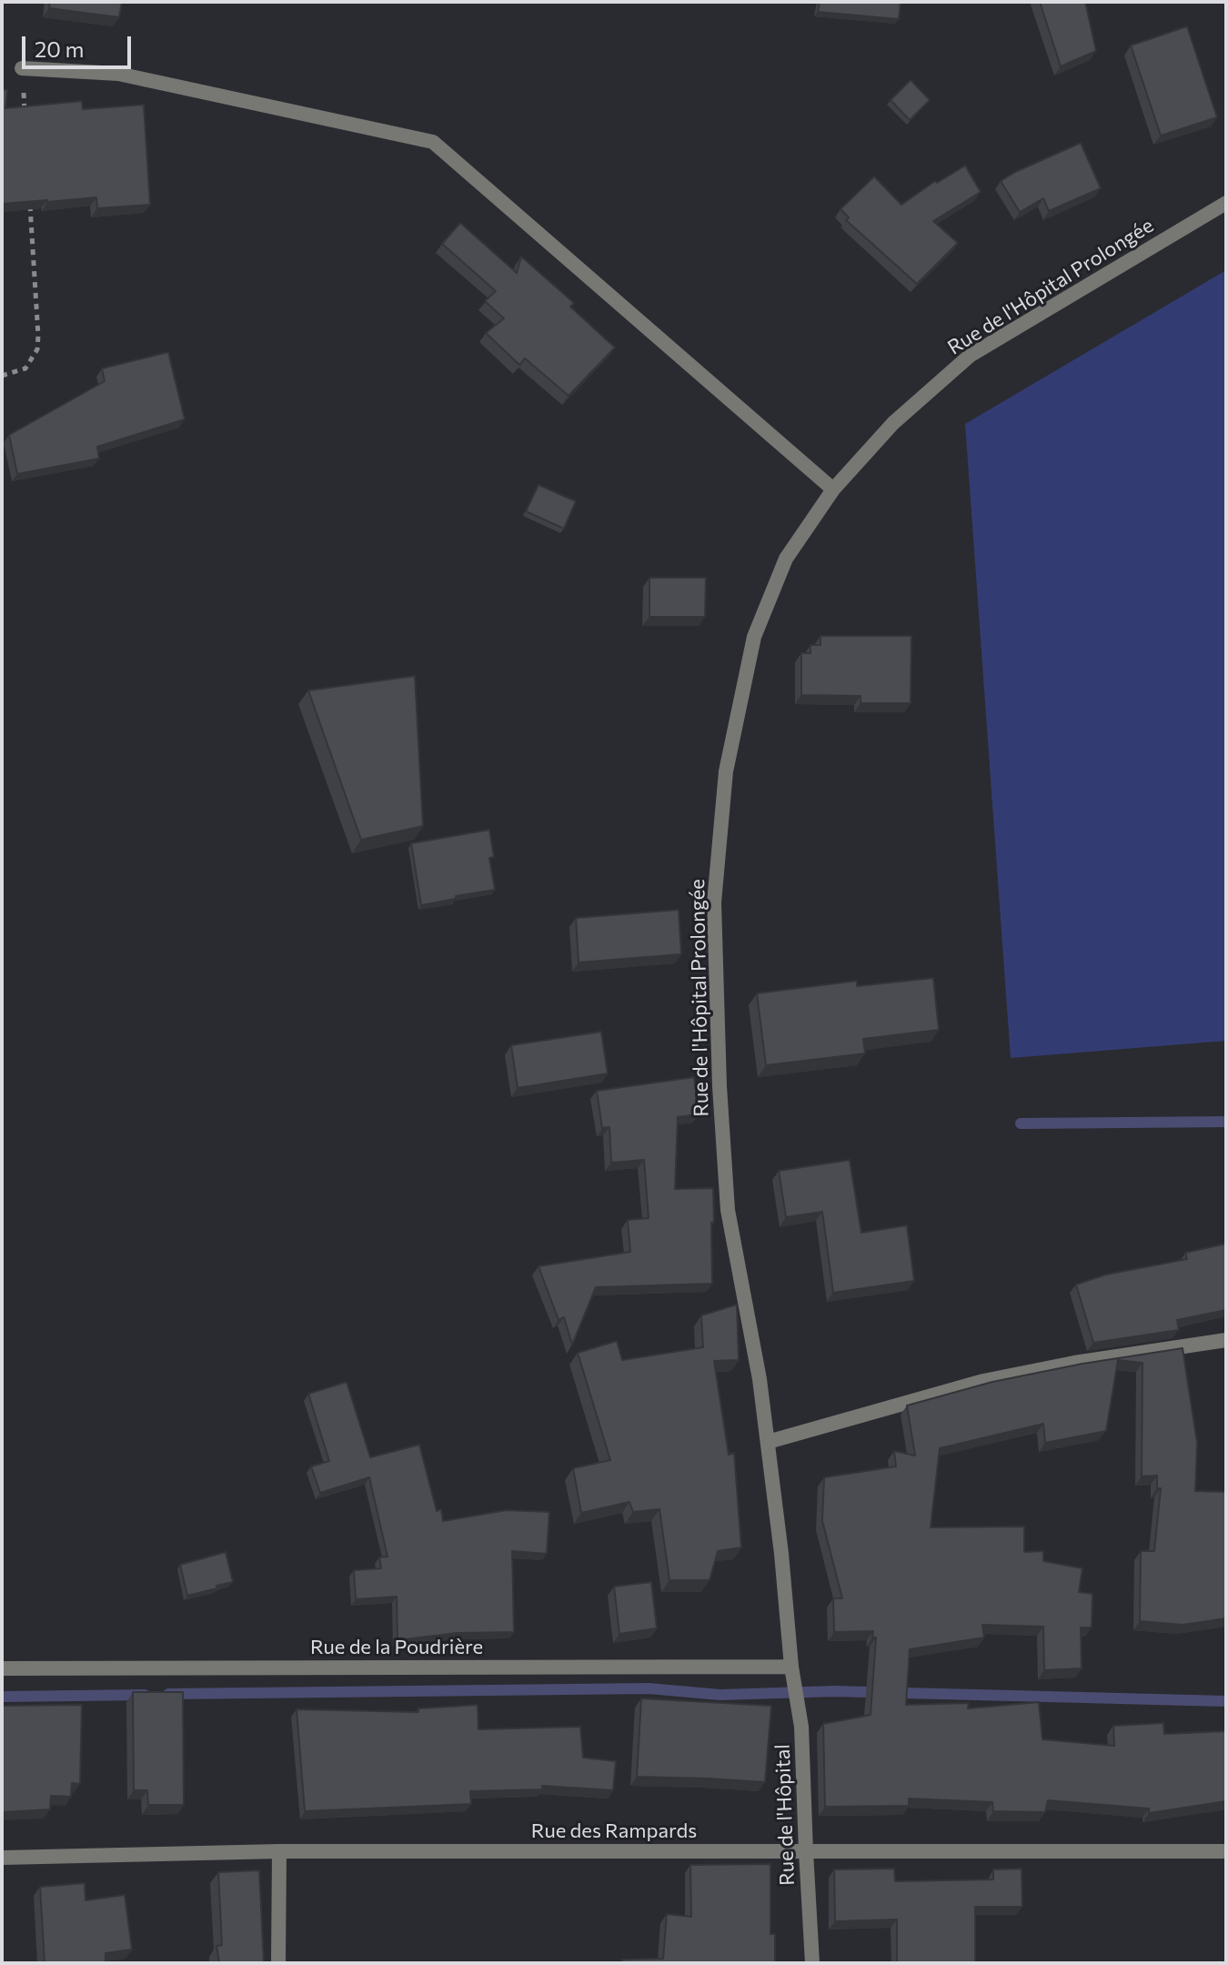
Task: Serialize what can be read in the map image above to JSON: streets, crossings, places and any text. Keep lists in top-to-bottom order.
{
  "streets": {
    "street": [
      "Rue de l'Hôpital Prolongée",
      "Rue de la Poudrière",
      "Rue de l'Hôpital",
      "Rue des Rampards"
    ]
  },
  "crossings": [
    ["Rue de l'Hôpital Prolongée", "Rue de la Poudrière"],
    ["Rue de l'Hôpital Prolongée", "Rue de l'Hôpital"],
    ["Rue de la Poudrière", "Rue de l'Hôpital"],
    ["Rue de l'Hôpital", "Rue des Rampards"]
  ],
  "scale_bar": "20 m"
}
